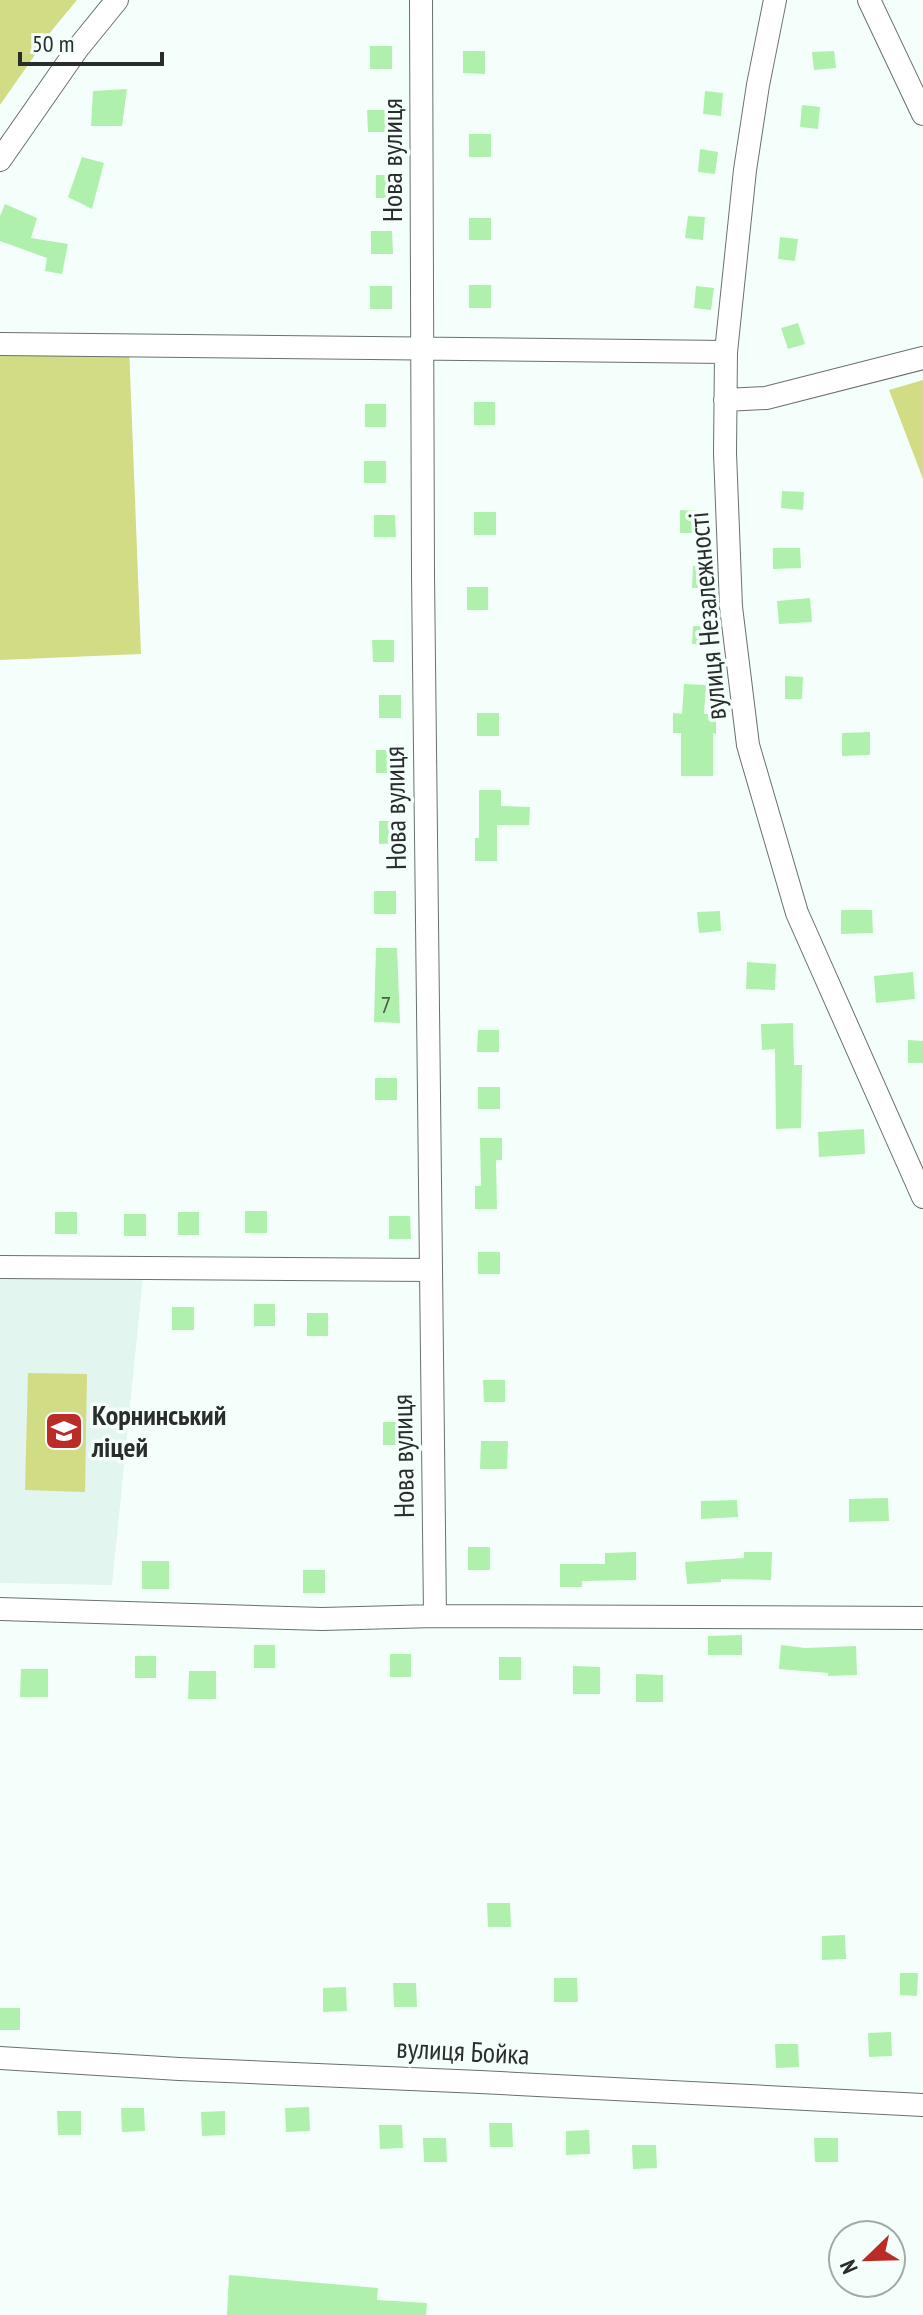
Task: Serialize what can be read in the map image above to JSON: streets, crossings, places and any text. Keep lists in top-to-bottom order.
{
  "streets": {
    "street": ["Нова вулиця", "вулиця Незалежності", "вулиця Бойка"]
  },
  "places": {
    "school or university": ["Корнинський ліцей"]
  },
  "house_numbers": ["7"],
  "scale_bar": "50 m",
  "north": "bottom left"
}
